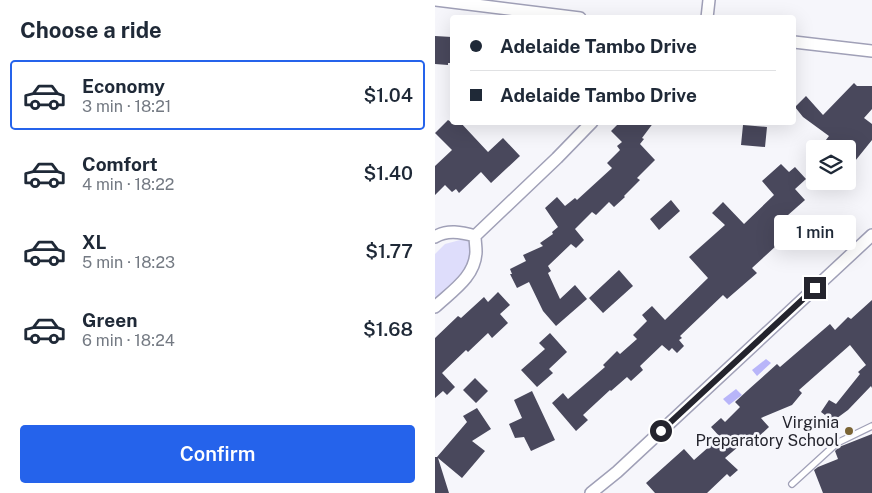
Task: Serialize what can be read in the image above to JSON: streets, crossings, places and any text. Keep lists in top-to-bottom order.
{
  "places": ["Virginia Preparatory School"],
  "page": {
    "heading": "Choose a ride",
    "banner": ["Adelaide Tambo Drive", "Adelaide Tambo Drive"],
    "list": [
      {
        "name": "Economy",
        "note": "3 min · 18:21",
        "value": "$1.04"
      },
      {
        "name": "Comfort",
        "note": "4 min · 18:22",
        "value": "$1.40"
      },
      {
        "name": "XL",
        "note": "5 min · 18:23",
        "value": "$1.77"
      },
      {
        "name": "Green",
        "note": "6 min · 18:24",
        "value": "$1.68"
      }
    ],
    "bubble": "1 min",
    "buttons": "Confirm"
  }
}
